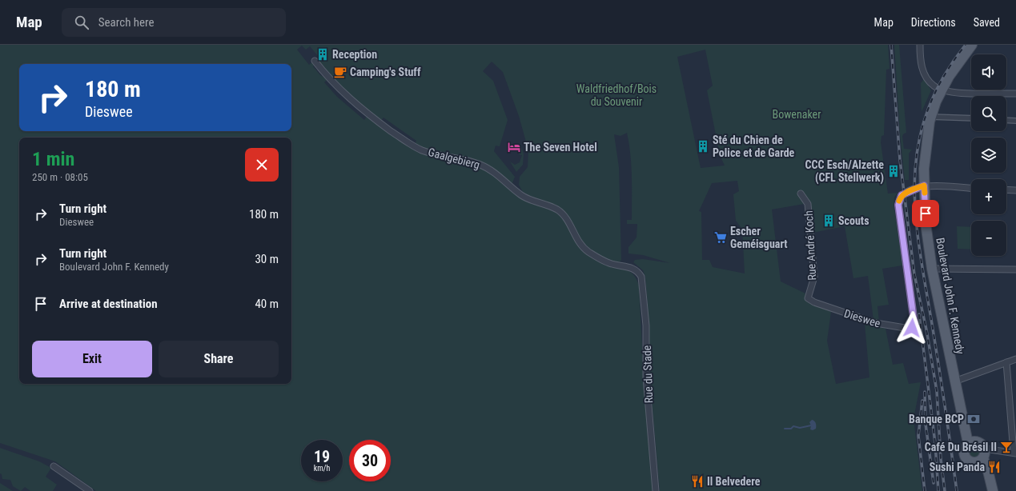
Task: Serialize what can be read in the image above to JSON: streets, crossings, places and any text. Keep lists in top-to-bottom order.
{
  "streets": {
    "main road": ["Boulevard John F. Kennedy"],
    "street": [
      "Gaalgebierg",
      "Rue André Koch",
      "Dieswee",
      "Rue du Stade"
    ]
  },
  "crossings": [
    ["Gaalgebierg", "Rue du Stade"],
    ["Rue André Koch", "Dieswee"],
    ["Boulevard John F. Kennedy", "Dieswee"]
  ],
  "parks": ["Waldfriedhof/Bois du Souvenir", "Bowenaker"],
  "places": {
    "building": [
      "Reception",
      "Sté du Chien de Police et de Garde",
      "CCC Esch/Alzette (CFL Stellwerk)",
      "Scouts"
    ],
    "cafe": ["Camping's Stuff"],
    "hotel": ["The Seven Hotel"],
    "supermarket": ["Escher Geméisguart"],
    "bank": ["Banque BCP"],
    "bar": ["Café Du Brésil II"],
    "restaurant": ["Sushi Panda", "Il Belvedere"]
  },
  "page": {
    "header": "Map",
    "search": "Search here",
    "nav": ["Map", "Directions", "Saved"],
    "map_buttons": ["+", "−"],
    "turn": ["180 m", "Dieswee"],
    "heading": ["1 min", "250 m · 08:05"],
    "list": [
      {
        "name": "Turn right",
        "note": "Dieswee",
        "value": "180 m"
      },
      {
        "name": "Turn right",
        "note": "Boulevard John F. Kennedy",
        "value": "30 m"
      },
      {
        "name": "Arrive at destination",
        "value": "40 m"
      }
    ],
    "buttons": ["Exit", "Share"],
    "speed": "19 km/h",
    "limit": "30"
  }
}
